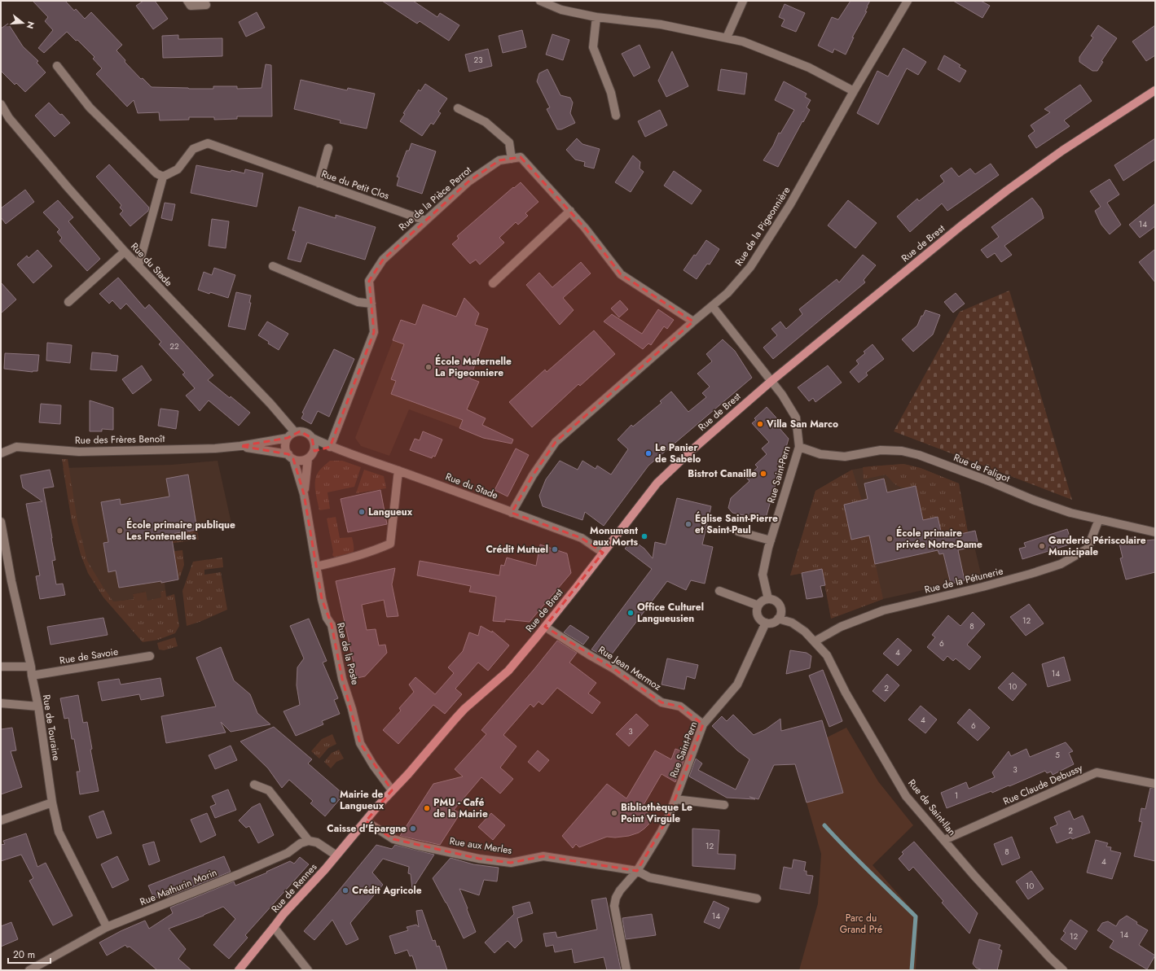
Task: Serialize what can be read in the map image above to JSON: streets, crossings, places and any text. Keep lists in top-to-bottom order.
{
  "streets": {
    "main road": ["Rue de Brest", "Rue de Rennes"],
    "street": [
      "Rue du Petit Clos",
      "Rue de la Pièce Perrot",
      "Rue de la Pigeonnière",
      "Rue du Stade",
      "Rue des Frères Benoît",
      "Rue de Faligot",
      "Rue Saint-Pern",
      "Rue de la Pétunerie",
      "Rue de la Poste",
      "Rue de Savoie",
      "Rue Jean Mermoz",
      "Rue de Touraine",
      "Rue Claude Debussy",
      "Rue de Saint-Ilan",
      "Rue aux Merles",
      "Rue Mathurin Morin"
    ]
  },
  "crossings": [
    ["Rue du Petit Clos", "Rue de la Pièce Perrot"],
    ["Rue de la Pièce Perrot", "Rue de la Pigeonnière"],
    ["Rue de la Pièce Perrot", "Rue du Stade"],
    ["Rue de la Pigeonnière", "Rue du Stade"],
    ["Rue de la Pigeonnière", "Rue Saint-Pern"],
    ["Rue de Brest", "Rue du Stade"],
    ["Rue de Brest", "Rue Saint-Pern"],
    ["Rue de Brest", "Rue de la Poste"],
    ["Rue de Brest", "Rue Jean Mermoz"],
    ["Rue de Brest", "Rue aux Merles"],
    ["Rue de Brest", "Rue de Rennes"],
    ["Rue du Stade", "Rue des Frères Benoît"],
    ["Rue du Stade", "Rue de la Poste"],
    ["Rue des Frères Benoît", "Rue de la Poste"],
    ["Rue de Faligot", "Rue Saint-Pern"],
    ["Rue de Faligot", "Rue de la Pétunerie"],
    ["Rue Saint-Pern", "Rue Jean Mermoz"],
    ["Rue Saint-Pern", "Rue de Saint-Ilan"],
    ["Rue Saint-Pern", "Rue aux Merles"],
    ["Rue de la Pétunerie", "Rue de Saint-Ilan"],
    ["Rue de Savoie", "Rue de Touraine"],
    ["Rue de Touraine", "Rue Mathurin Morin"],
    ["Rue Claude Debussy", "Rue de Saint-Ilan"],
    ["Rue aux Merles", "Rue de Rennes"]
  ],
  "parks": ["Parc du Grand Pré"],
  "places": [
    "École Maternelle La Pigeonniere",
    "Villa San Marco",
    "Le Panier de Sabelo",
    "Bistrot Canaille",
    "Langueux",
    "Église Saint-Pierre et Saint-Paul",
    "École primaire publique Les Fontenelles",
    "Monument aux Morts",
    "École primaire privée Notre-Dame",
    "Garderie Périscolaire Municipale",
    "Crédit Mutuel",
    "Office Culturel Langueusien",
    "Mairie de Langueux",
    "PMU - Café de la Mairie",
    "Bibliothèque Le Point Virgule",
    "Caisse d'Épargne",
    "Crédit Agricole"
  ],
  "house_numbers": [
    "23",
    "14",
    "22",
    "12",
    "8",
    "6",
    "4",
    "14",
    "10",
    "2",
    "4",
    "6",
    "3",
    "5",
    "3",
    "1",
    "2",
    "12",
    "8",
    "4",
    "10",
    "14",
    "14",
    "12"
  ],
  "scale_bar": "20 m",
  "north": "right"
}
